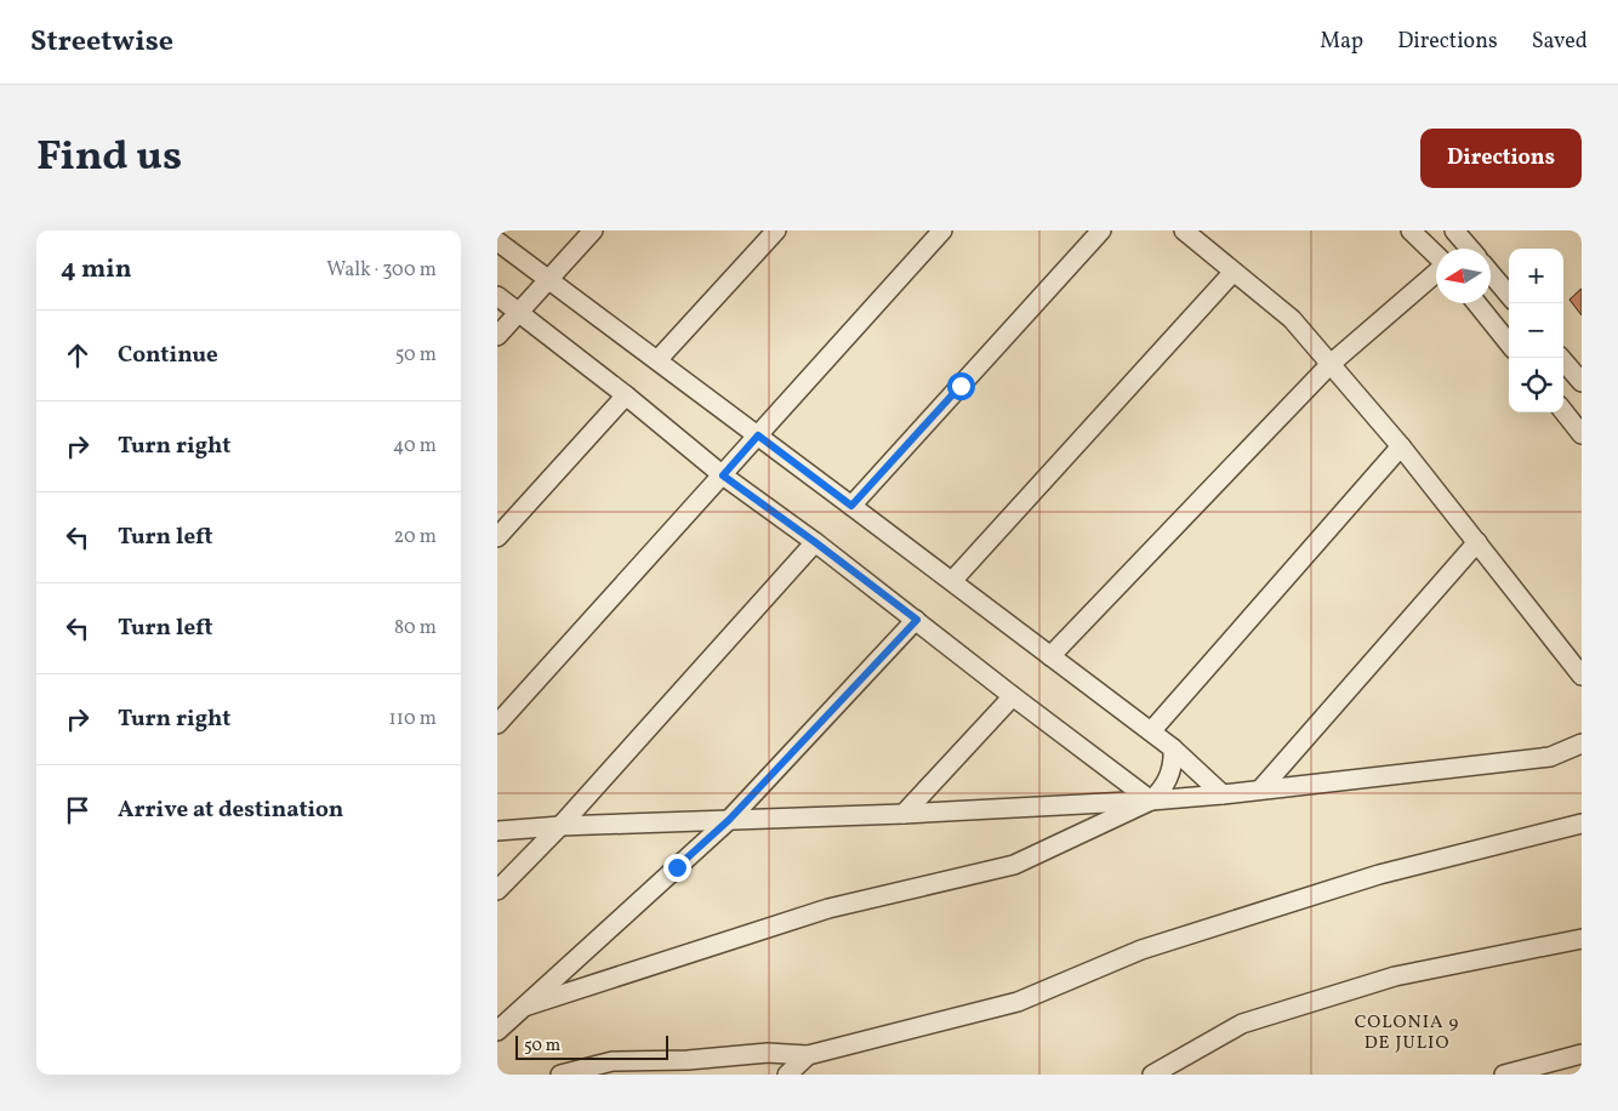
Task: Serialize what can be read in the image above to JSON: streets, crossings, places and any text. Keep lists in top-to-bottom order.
{
  "districts": ["COLONIA 9 DE JULIO"],
  "scale_bar": "50 m",
  "north": "left",
  "page": {
    "header": "Streetwise",
    "nav": ["Map", "Directions", "Saved"],
    "title": "Find us",
    "buttons": "Directions",
    "heading": ["4 min", "Walk · 300 m"],
    "map_buttons": ["+", "−"],
    "list": [
      ["Continue", "50 m"],
      ["Turn right", "40 m"],
      ["Turn left", "20 m"],
      ["Turn left", "80 m"],
      ["Turn right", "110 m"],
      "Arrive at destination"
    ],
    "scale": "50 m"
  }
}
